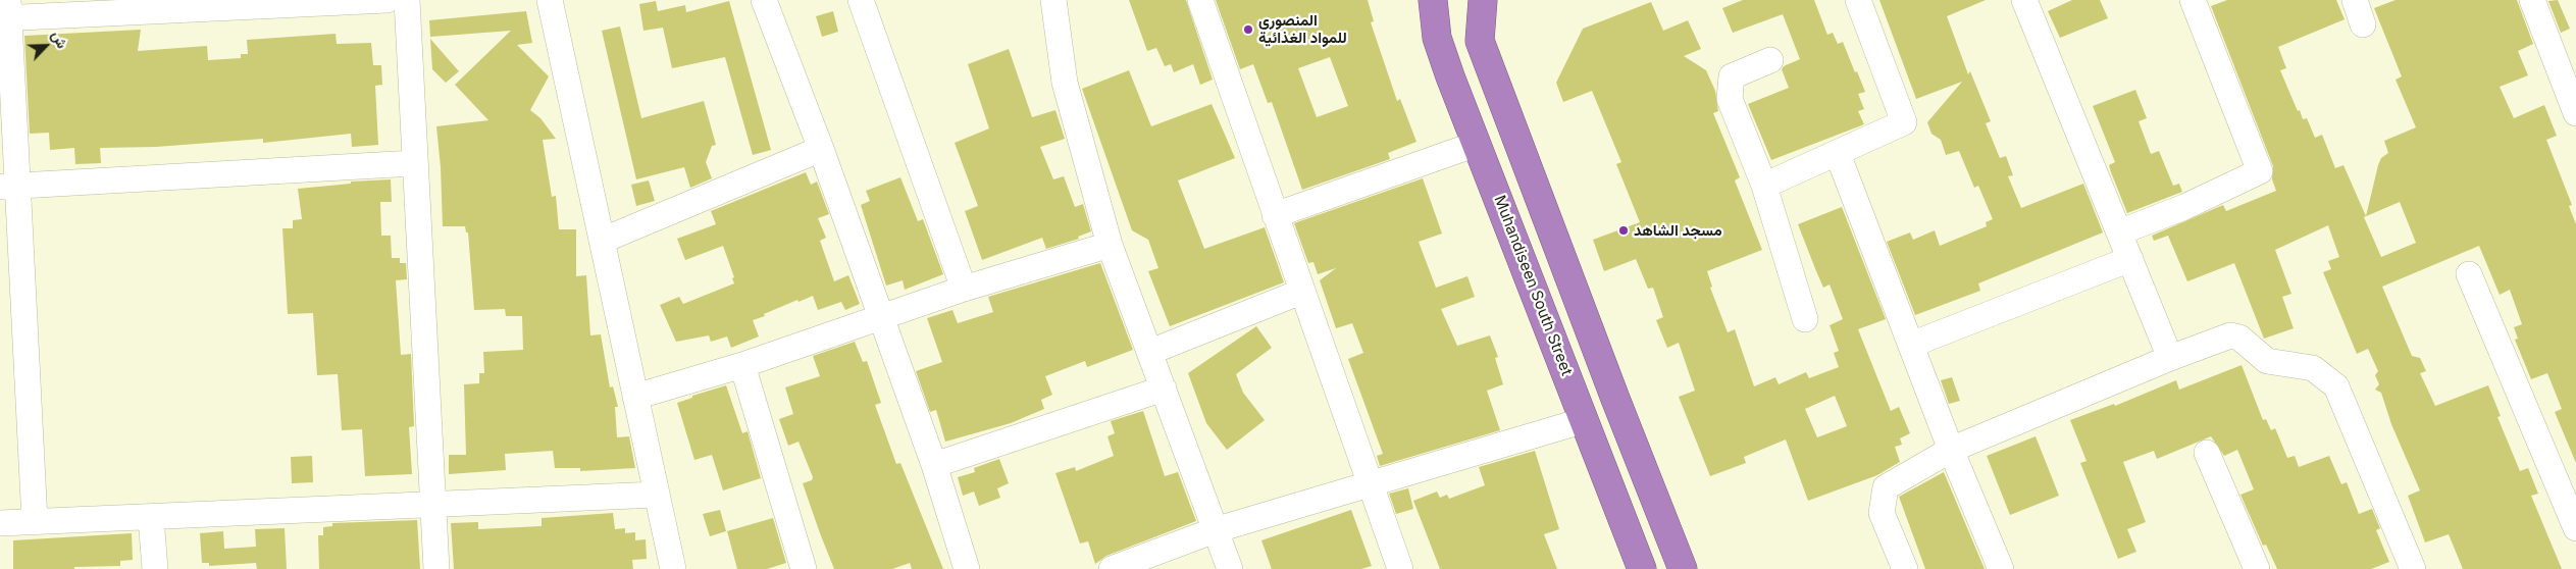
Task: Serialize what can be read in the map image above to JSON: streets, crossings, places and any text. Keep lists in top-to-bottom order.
{
  "streets": {
    "highway": ["Muhandiseen South Street"]
  },
  "places": ["المنصوري للمواد الغذائية", "مسجد الشاهد"],
  "north": "top right"
}
